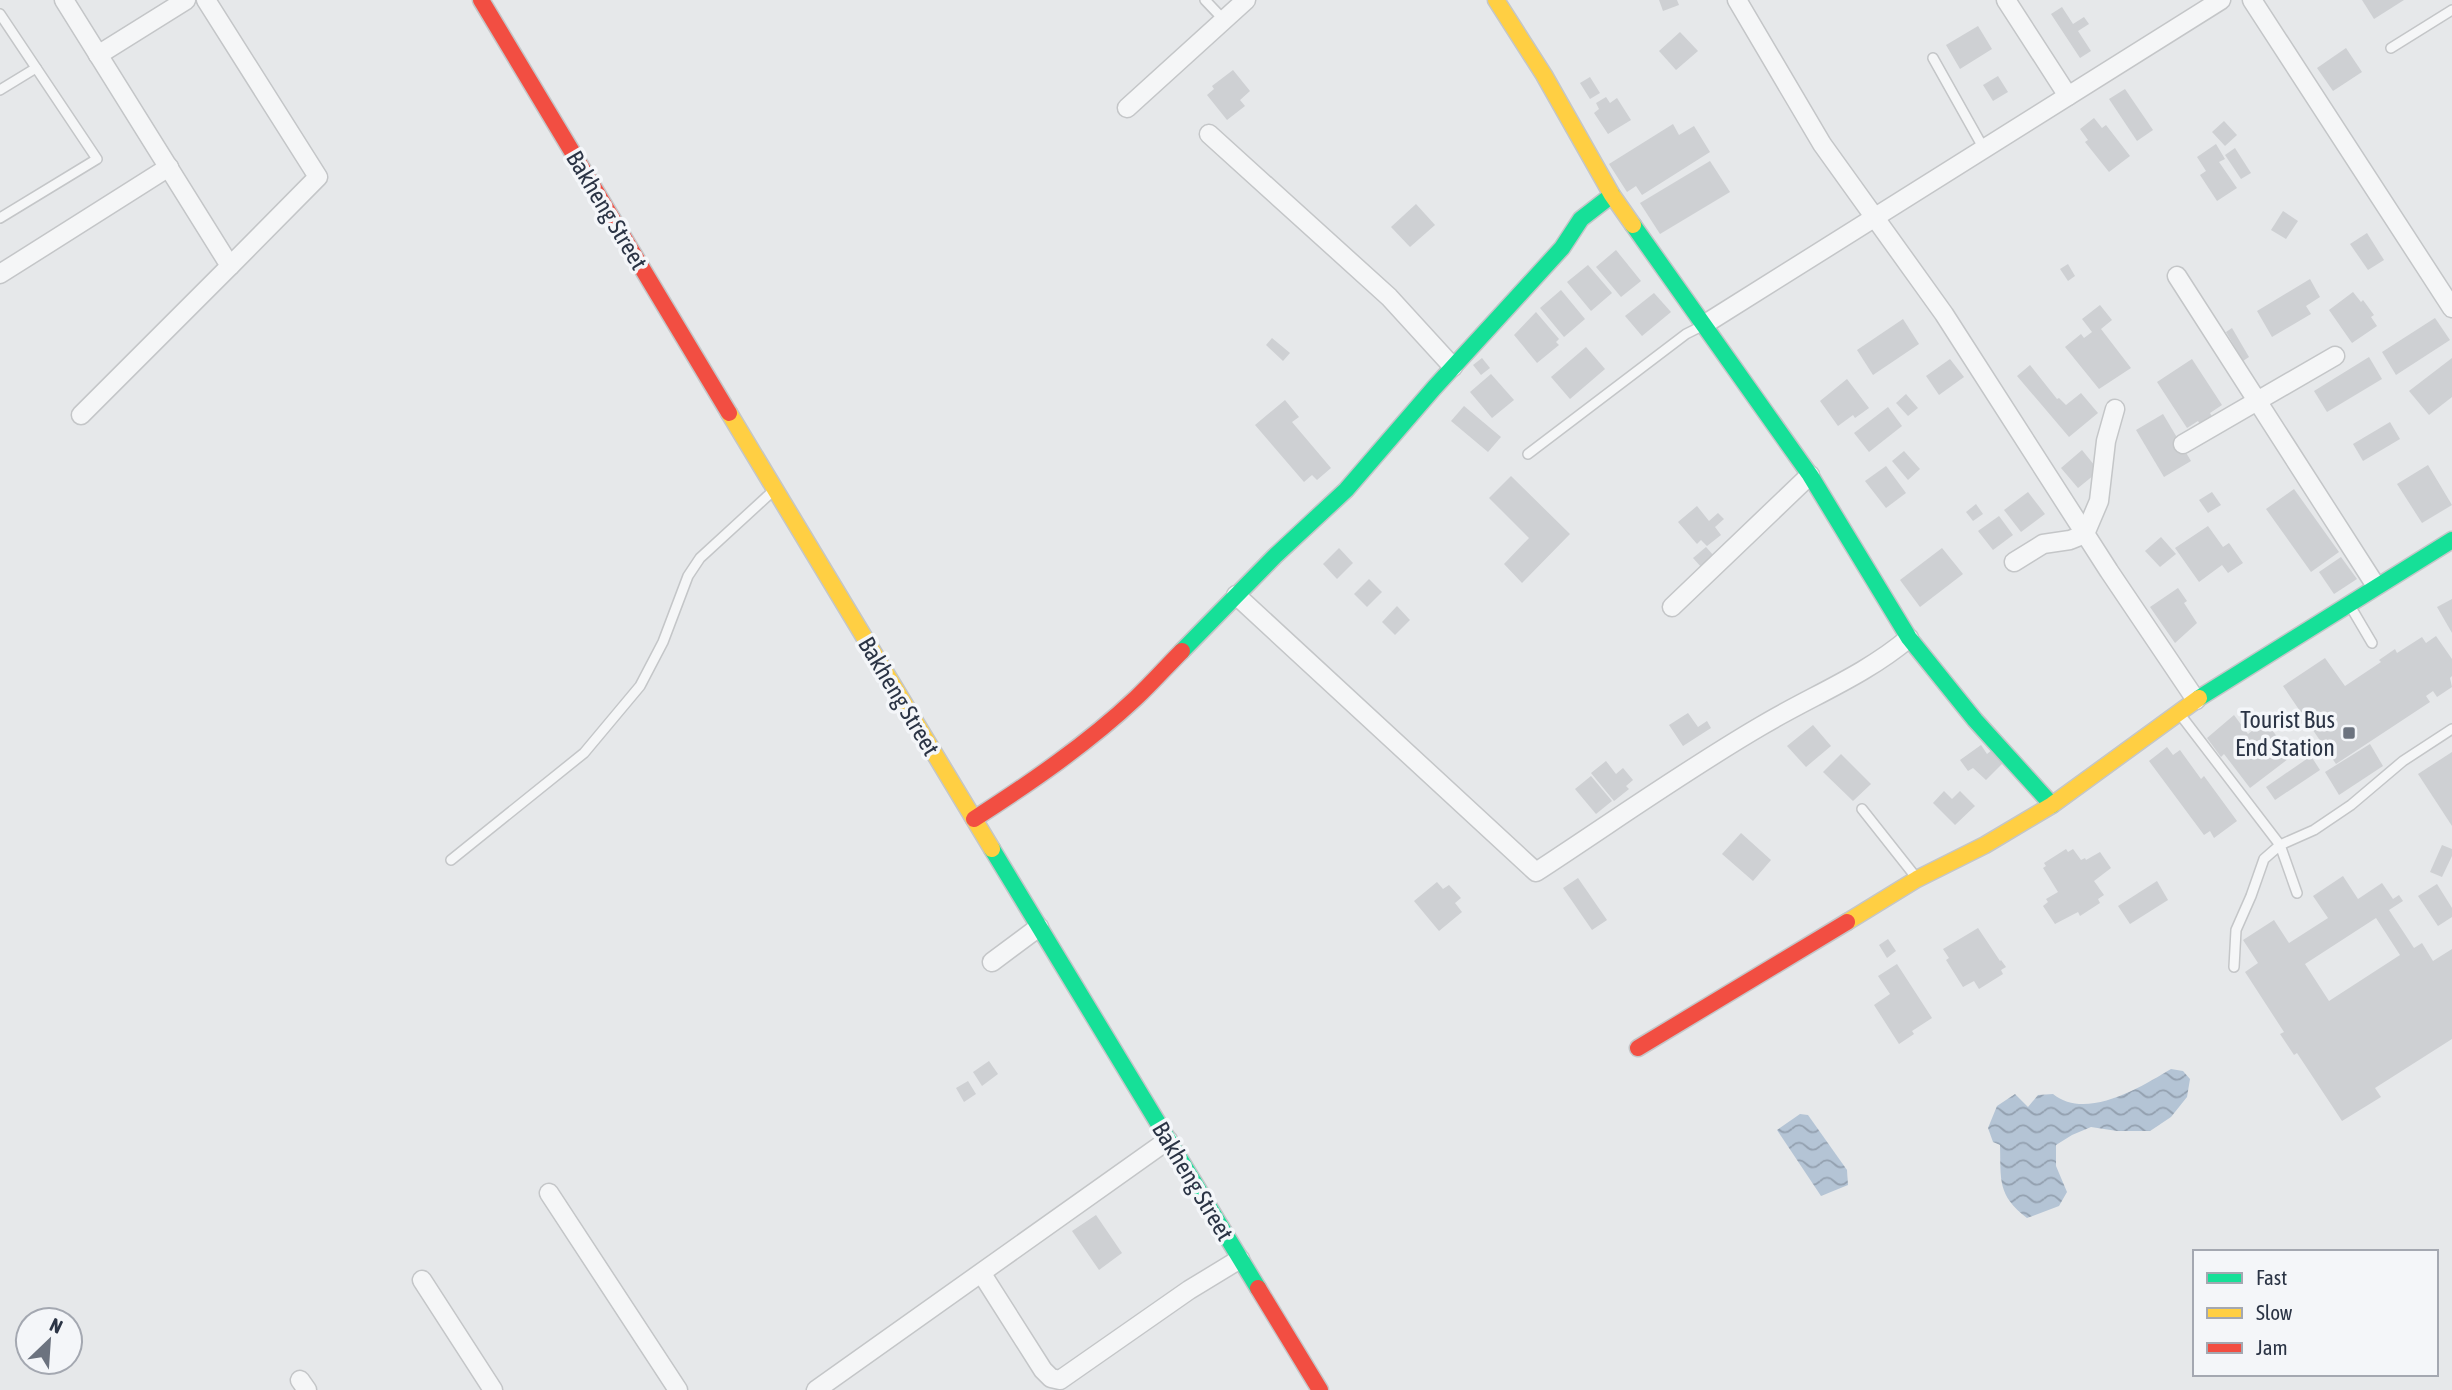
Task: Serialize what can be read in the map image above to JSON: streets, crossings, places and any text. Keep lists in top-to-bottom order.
{
  "streets": {
    "street": ["Bakheng Street"]
  },
  "places": {
    "transit": ["Tourist Bus End Station"]
  },
  "legend": ["Fast", "Slow", "Jam"],
  "north": "top right"
}
